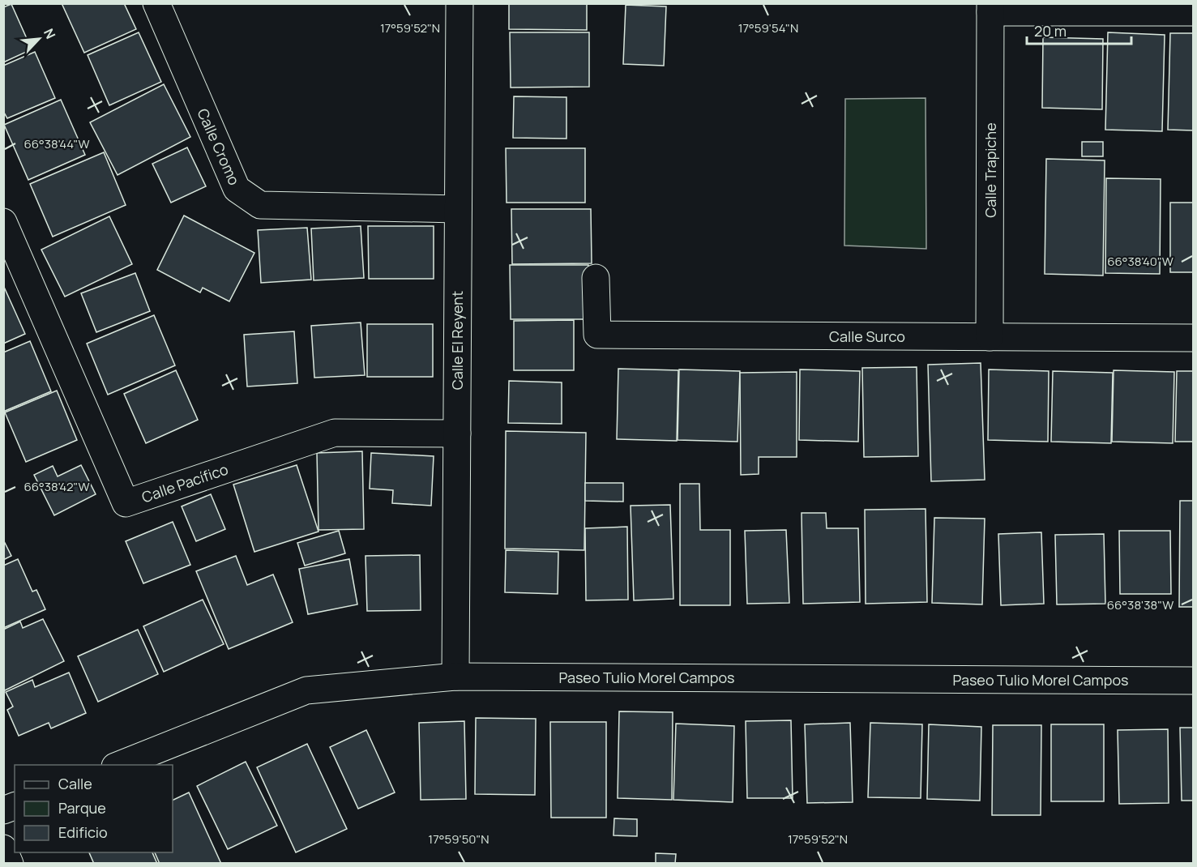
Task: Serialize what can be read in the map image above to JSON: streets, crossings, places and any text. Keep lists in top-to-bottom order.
{
  "streets": {
    "street": [
      "Calle Cromo",
      "Calle Trapiche",
      "Calle Surco",
      "Calle El Reyent",
      "Calle Pacífico",
      "Paseo Tulio Morel Campos"
    ]
  },
  "crossings": [
    ["Calle Cromo", "Calle El Reyent"],
    ["Calle Trapiche", "Calle Surco"],
    ["Calle El Reyent", "Calle Pacífico"],
    ["Calle El Reyent", "Paseo Tulio Morel Campos"]
  ],
  "legend": ["Calle", "Parque", "Edificio"],
  "scale_bar": "20 m",
  "north": "top right",
  "coordinates": [
    "17°59'52\"N",
    "17°59'54\"N",
    "66°38'44\"W",
    "66°38'40\"W",
    "66°38'42\"W",
    "66°38'38\"W",
    "17°59'50\"N"
  ]
}
